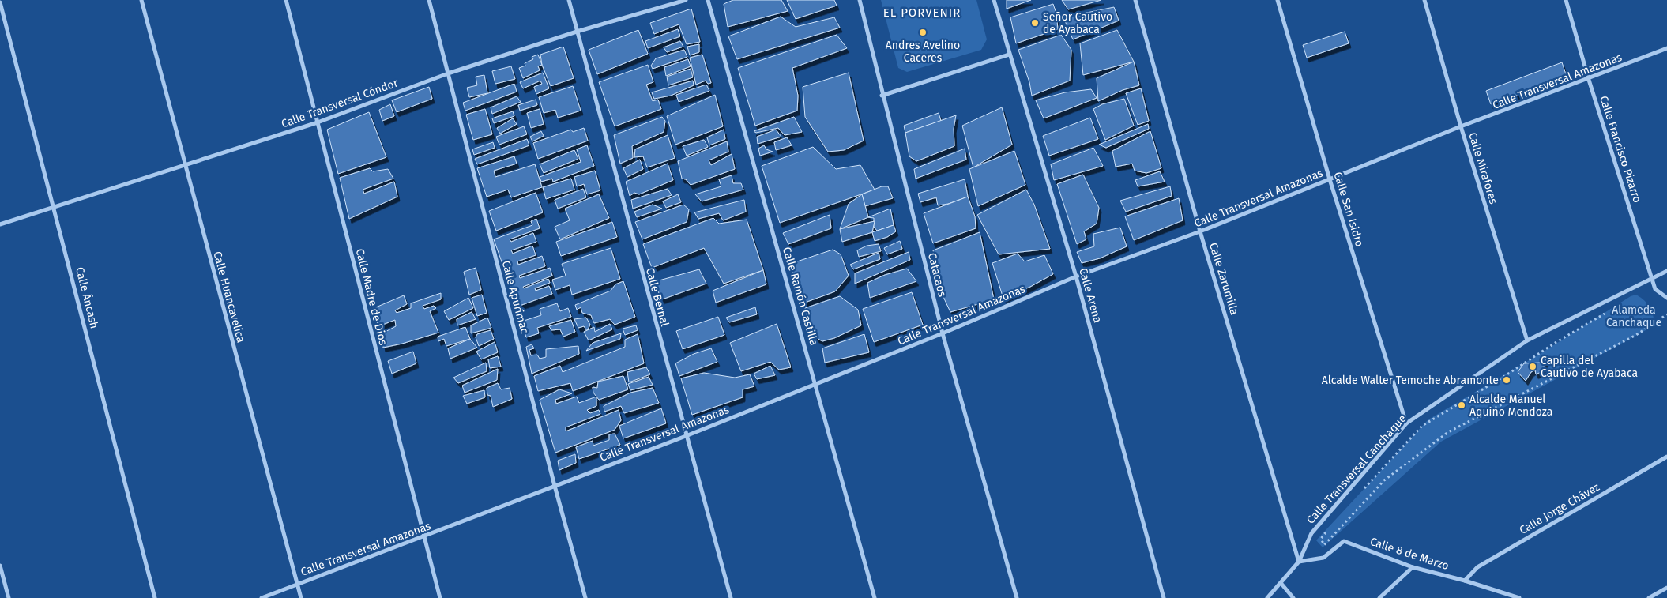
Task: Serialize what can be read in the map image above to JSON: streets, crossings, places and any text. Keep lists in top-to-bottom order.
{
  "streets": {
    "street": [
      "Calle Transversal Amazonas",
      "Calle Transversal Cóndor",
      "Calle Francisco Pizarro",
      "Calle Mirafores",
      "Calle San Isidro",
      "Catacaos",
      "Calle Zarumilla",
      "Calle Arena",
      "Calle Ramón Castilla",
      "Calle Huancavelica",
      "Calle Madre de Dios",
      "Calle Apurímac",
      "Calle Bernal",
      "Calle Áncash",
      "Calle Transversal Canchaque",
      "Calle Jorge Chávez",
      "Calle 8 de Marzo"
    ]
  },
  "crossings": [
    ["Calle Transversal Amazonas", "Calle Francisco Pizarro"],
    ["Calle Transversal Amazonas", "Calle Mirafores"],
    ["Calle Transversal Amazonas", "Calle San Isidro"],
    ["Calle Transversal Amazonas", "Catacaos"],
    ["Calle Transversal Amazonas", "Calle Zarumilla"],
    ["Calle Transversal Amazonas", "Calle Arena"],
    ["Calle Transversal Amazonas", "Calle Ramón Castilla"],
    ["Calle Transversal Amazonas", "Calle Huancavelica"],
    ["Calle Transversal Amazonas", "Calle Madre de Dios"],
    ["Calle Transversal Amazonas", "Calle Apurímac"],
    ["Calle Transversal Amazonas", "Calle Bernal"],
    ["Calle Transversal Cóndor", "Calle Huancavelica"],
    ["Calle Transversal Cóndor", "Calle Madre de Dios"],
    ["Calle Transversal Cóndor", "Calle Apurímac"],
    ["Calle Transversal Cóndor", "Calle Bernal"],
    ["Calle Transversal Cóndor", "Calle Áncash"],
    ["Calle Francisco Pizarro", "Calle Transversal Canchaque"],
    ["Calle Mirafores", "Calle Transversal Canchaque"],
    ["Calle San Isidro", "Calle Transversal Canchaque"],
    ["Calle Zarumilla", "Calle Transversal Canchaque"],
    ["Calle Zarumilla", "Calle 8 de Marzo"],
    ["Calle Transversal Canchaque", "Calle 8 de Marzo"],
    ["Calle Jorge Chávez", "Calle 8 de Marzo"]
  ],
  "districts": ["EL PORVENIR"],
  "parks": ["Alameda Canchaque"],
  "places": [
    "Señor Cautivo de Ayabaca",
    "Andres Avelino Caceres",
    "Capilla del Cautivo de Ayabaca",
    "Alcalde Walter Temoche Abramonte",
    "Alcalde Manuel Aquino Mendoza"
  ]
}
